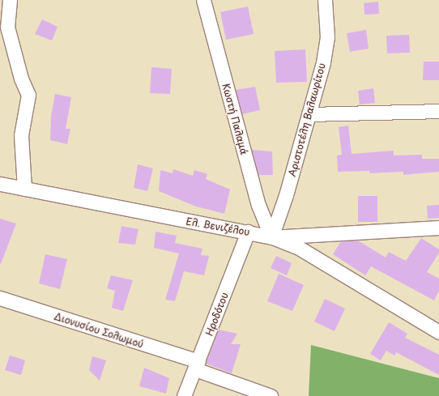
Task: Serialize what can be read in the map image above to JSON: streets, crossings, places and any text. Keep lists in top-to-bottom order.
{
  "streets": {
    "street": [
      "Κωστή Παλαμά",
      "Αριστοτέλη Βαλαωρίτου",
      "Ελ. Βενιζέλου",
      "Ηροδότου",
      "Διονυσίου Σολωμού"
    ]
  },
  "crossings": [
    ["Κωστή Παλαμά", "Αριστοτέλη Βαλαωρίτου"],
    ["Κωστή Παλαμά", "Ελ. Βενιζέλου"],
    ["Αριστοτέλη Βαλαωρίτου", "Ελ. Βενιζέλου"],
    ["Ελ. Βενιζέλου", "Ηροδότου"],
    ["Ηροδότου", "Διονυσίου Σολωμού"]
  ]
}
